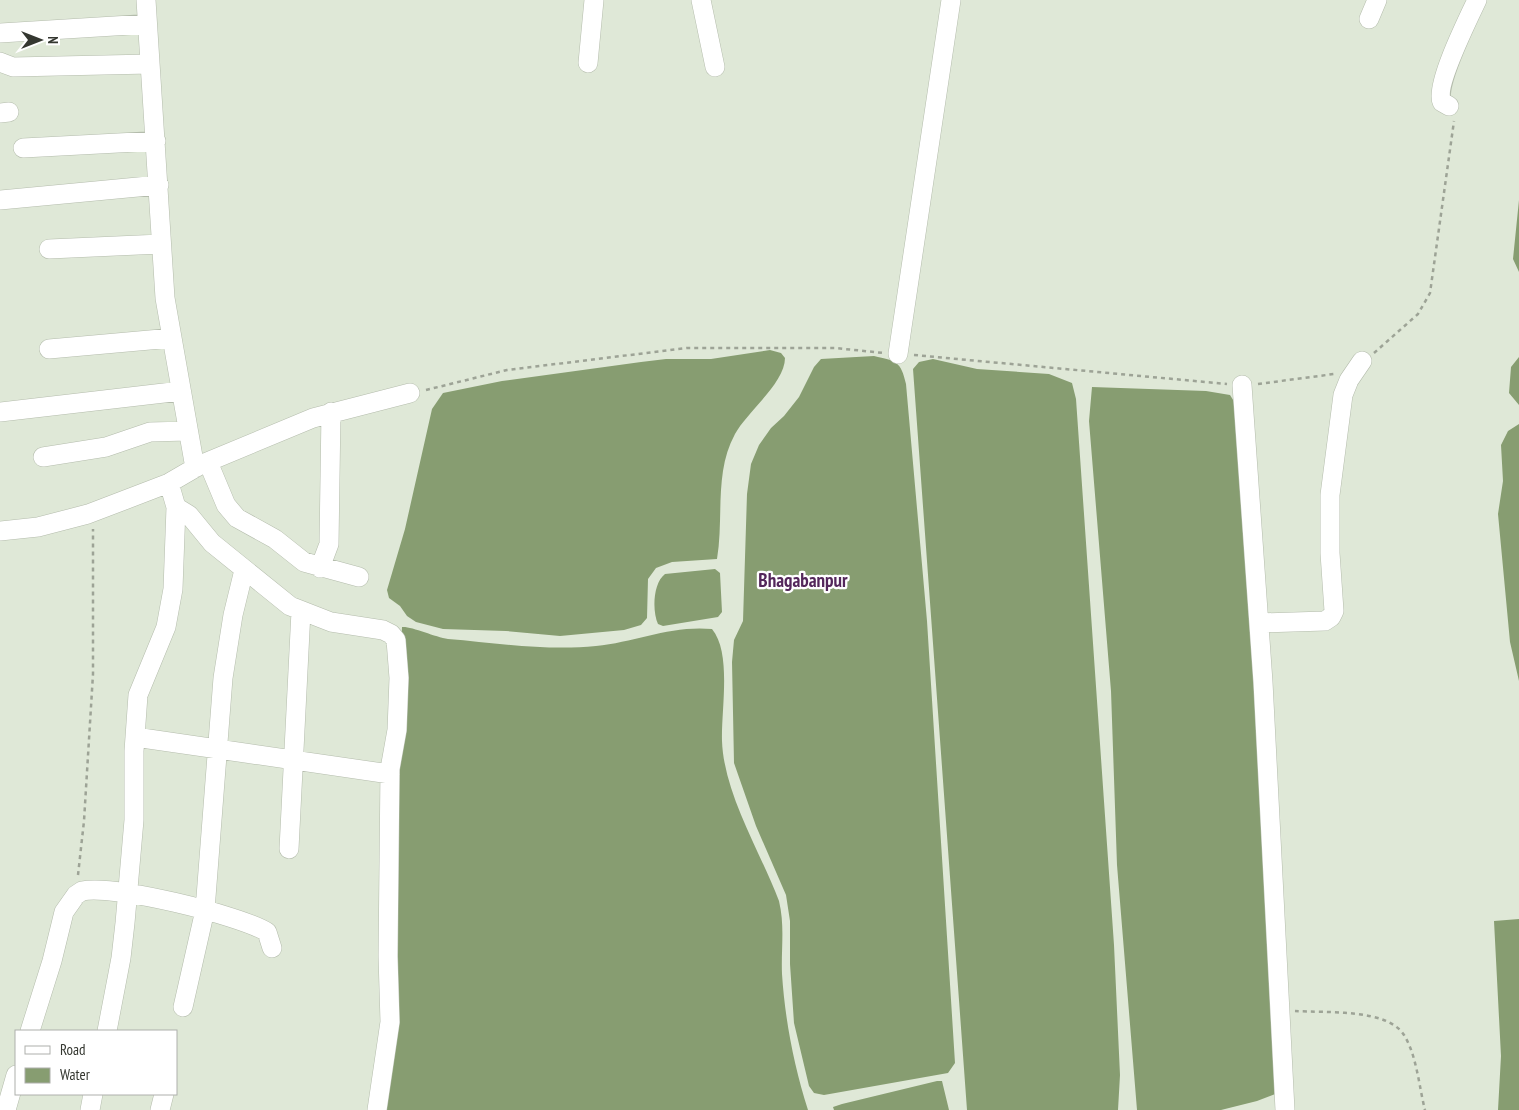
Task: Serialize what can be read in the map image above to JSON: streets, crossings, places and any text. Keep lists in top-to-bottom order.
{
  "districts": ["Bhagabanpur"],
  "legend": ["Road", "Water"],
  "north": "right"
}
